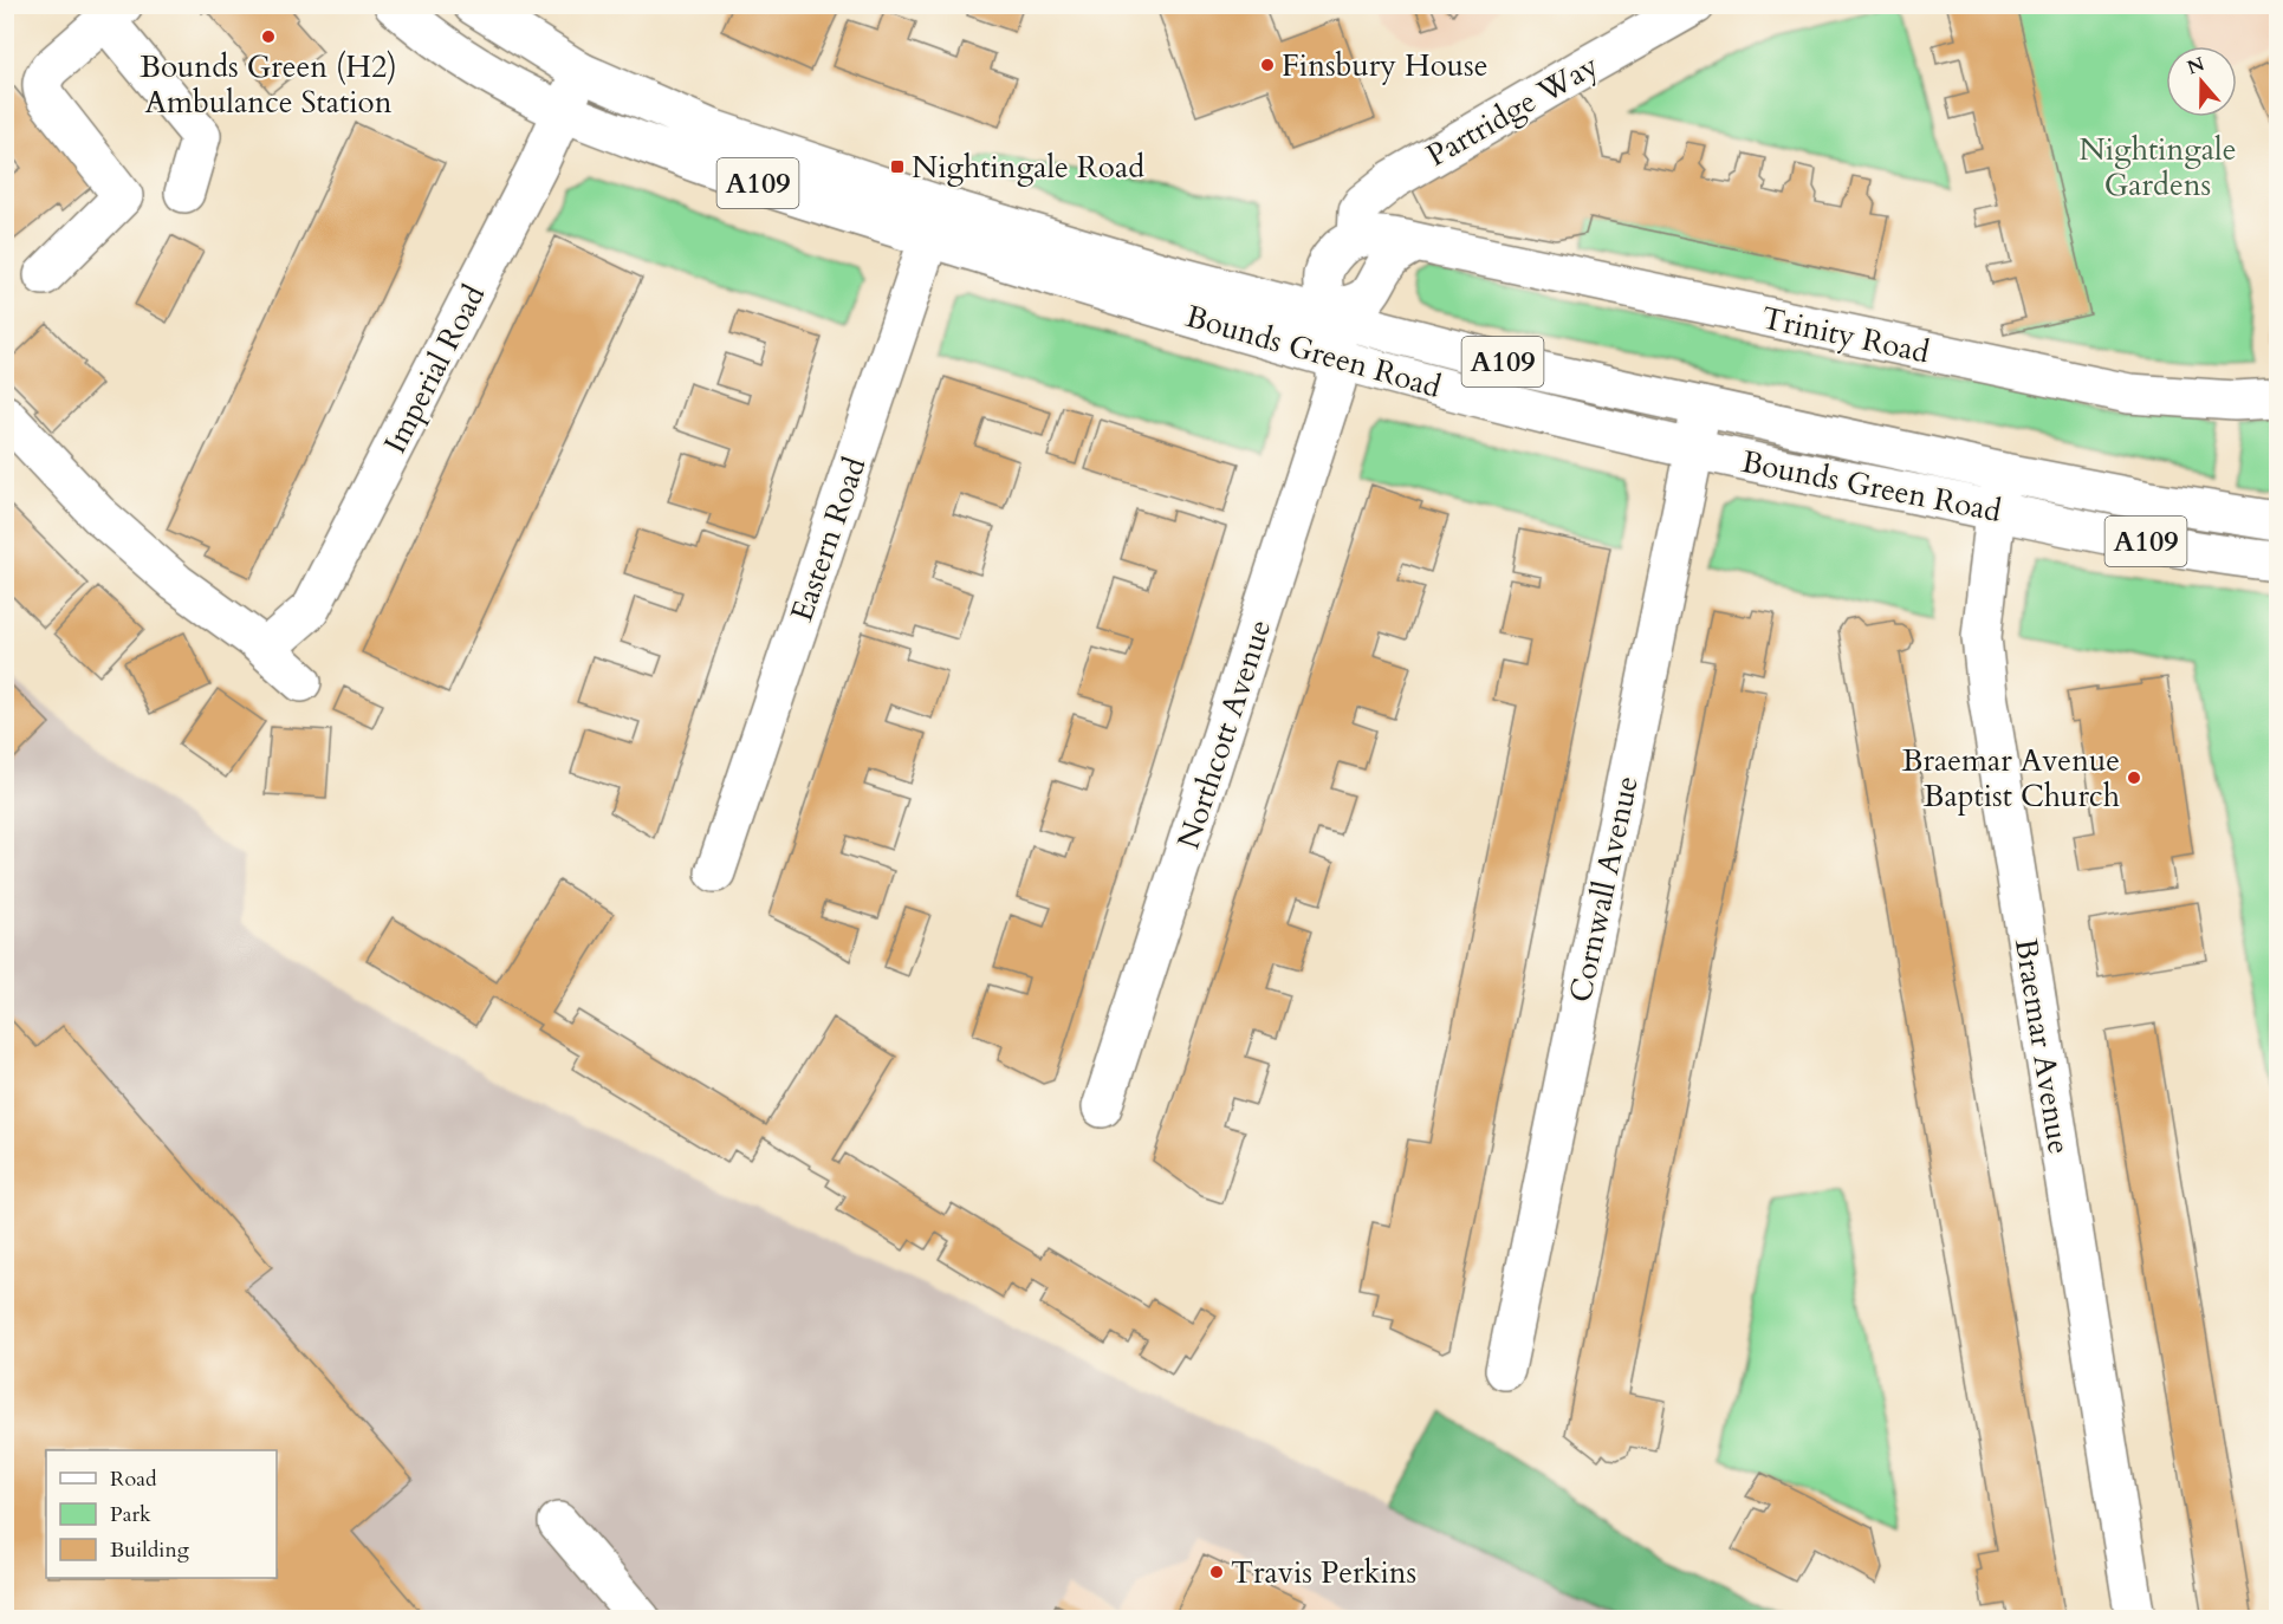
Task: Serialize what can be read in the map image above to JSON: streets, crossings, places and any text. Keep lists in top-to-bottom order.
{
  "streets": {
    "street": [
      "Partridge Way",
      "A109",
      "Trinity Road",
      "Bounds Green Road",
      "Imperial Road",
      "Eastern Road",
      "Northcott Avenue",
      "Cornwall Avenue",
      "Braemar Avenue"
    ]
  },
  "crossings": [
    ["Partridge Way", "Trinity Road"],
    ["Bounds Green Road", "Imperial Road"],
    ["Bounds Green Road", "Eastern Road"],
    ["Bounds Green Road", "Northcott Avenue"],
    ["Bounds Green Road", "Cornwall Avenue"],
    ["Bounds Green Road", "Braemar Avenue"]
  ],
  "parks": ["Nightingale Gardens"],
  "places": {
    "other": [
      "Bounds Green (H2) Ambulance Station",
      "Finsbury House",
      "Braemar Avenue Baptist Church",
      "Travis Perkins"
    ],
    "transit": ["Nightingale Road"]
  },
  "legend": ["Road", "Park", "Building"],
  "north": "top"
}
